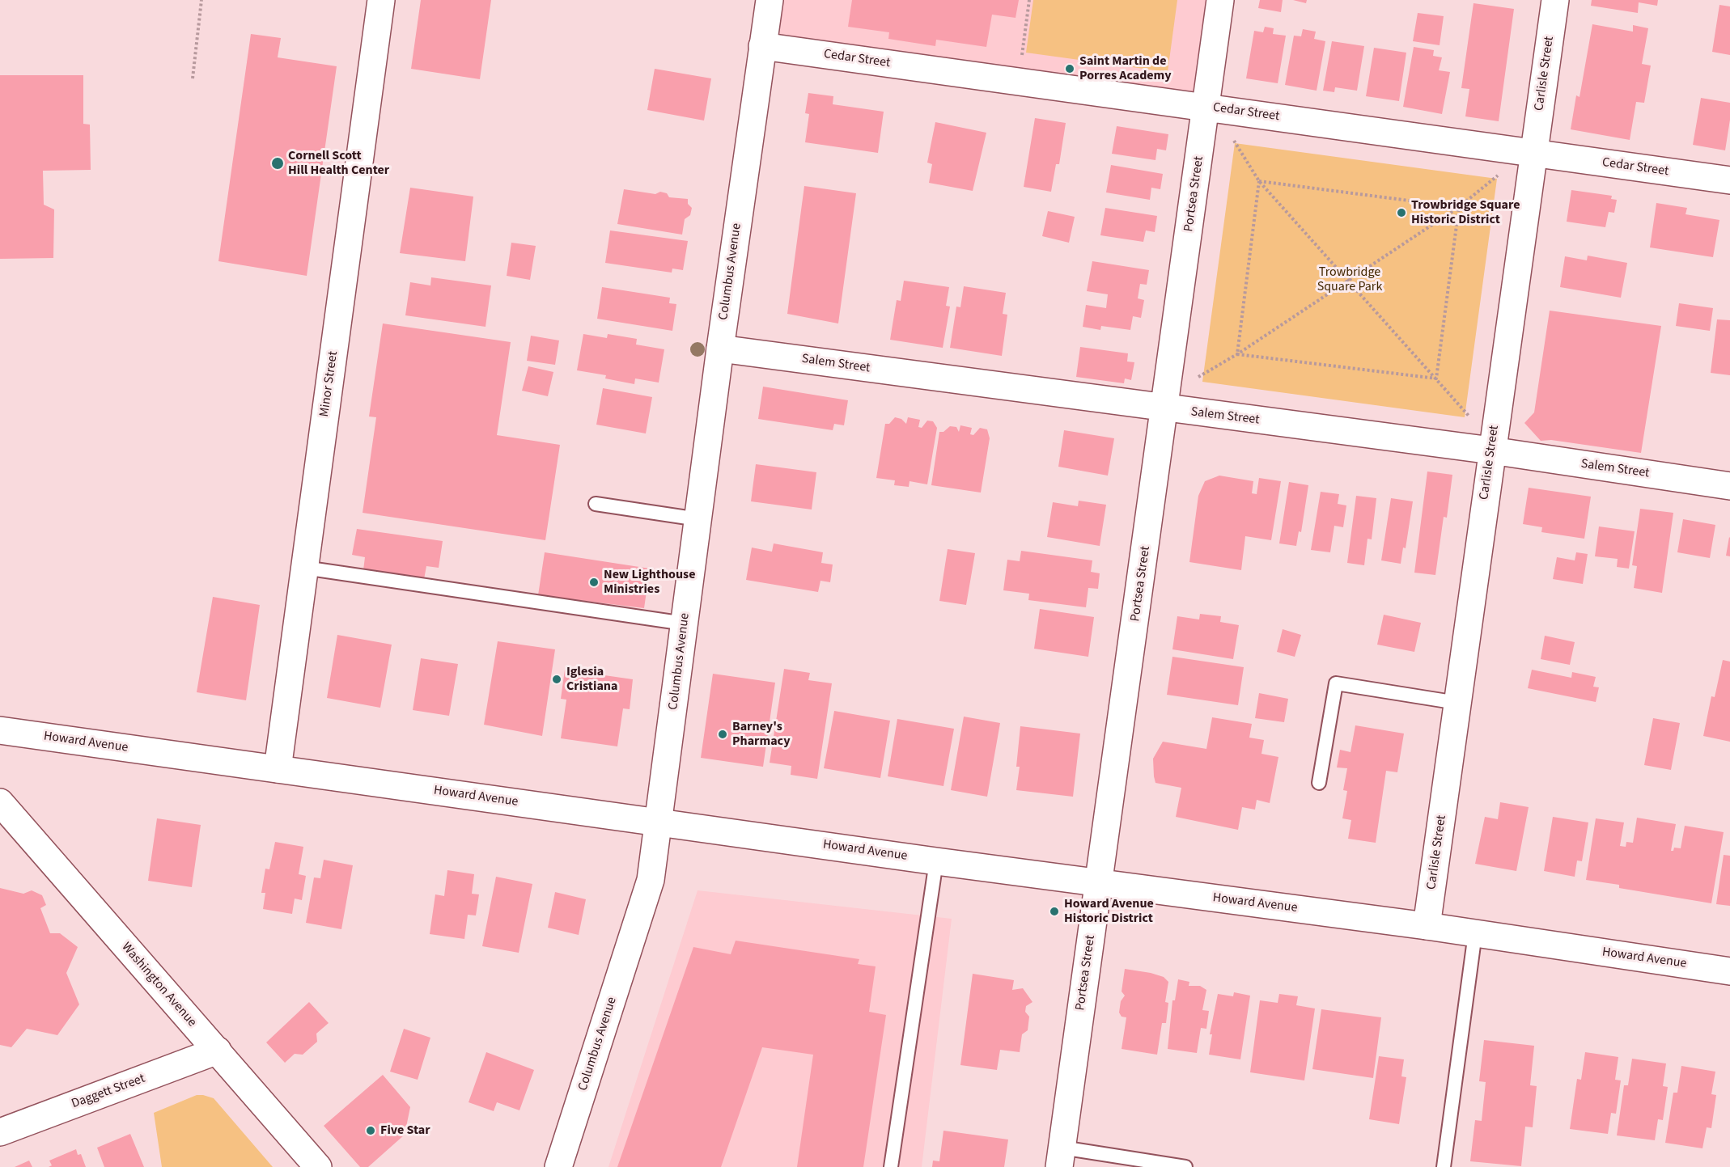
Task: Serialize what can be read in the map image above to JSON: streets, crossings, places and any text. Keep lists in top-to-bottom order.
{
  "streets": {
    "street": [
      "Cedar Street",
      "Carlisle Street",
      "Portsea Street",
      "Columbus Avenue",
      "Salem Street",
      "Minor Street",
      "Howard Avenue",
      "Washington Avenue",
      "Daggett Street"
    ]
  },
  "crossings": [
    ["Cedar Street", "Carlisle Street"],
    ["Cedar Street", "Portsea Street"],
    ["Cedar Street", "Columbus Avenue"],
    ["Carlisle Street", "Salem Street"],
    ["Carlisle Street", "Howard Avenue"],
    ["Portsea Street", "Salem Street"],
    ["Portsea Street", "Howard Avenue"],
    ["Columbus Avenue", "Salem Street"],
    ["Columbus Avenue", "Howard Avenue"],
    ["Minor Street", "Howard Avenue"],
    ["Washington Avenue", "Daggett Street"]
  ],
  "parks": ["Trowbridge Square Park"],
  "places": [
    "Saint Martin de Porres Academy",
    "Cornell Scott Hill Health Center",
    "Trowbridge Square Historic District",
    "New Lighthouse Ministries",
    "Iglesia Cristiana",
    "Barney's Pharmacy",
    "Howard Avenue Historic District",
    "Five Star"
  ]
}
